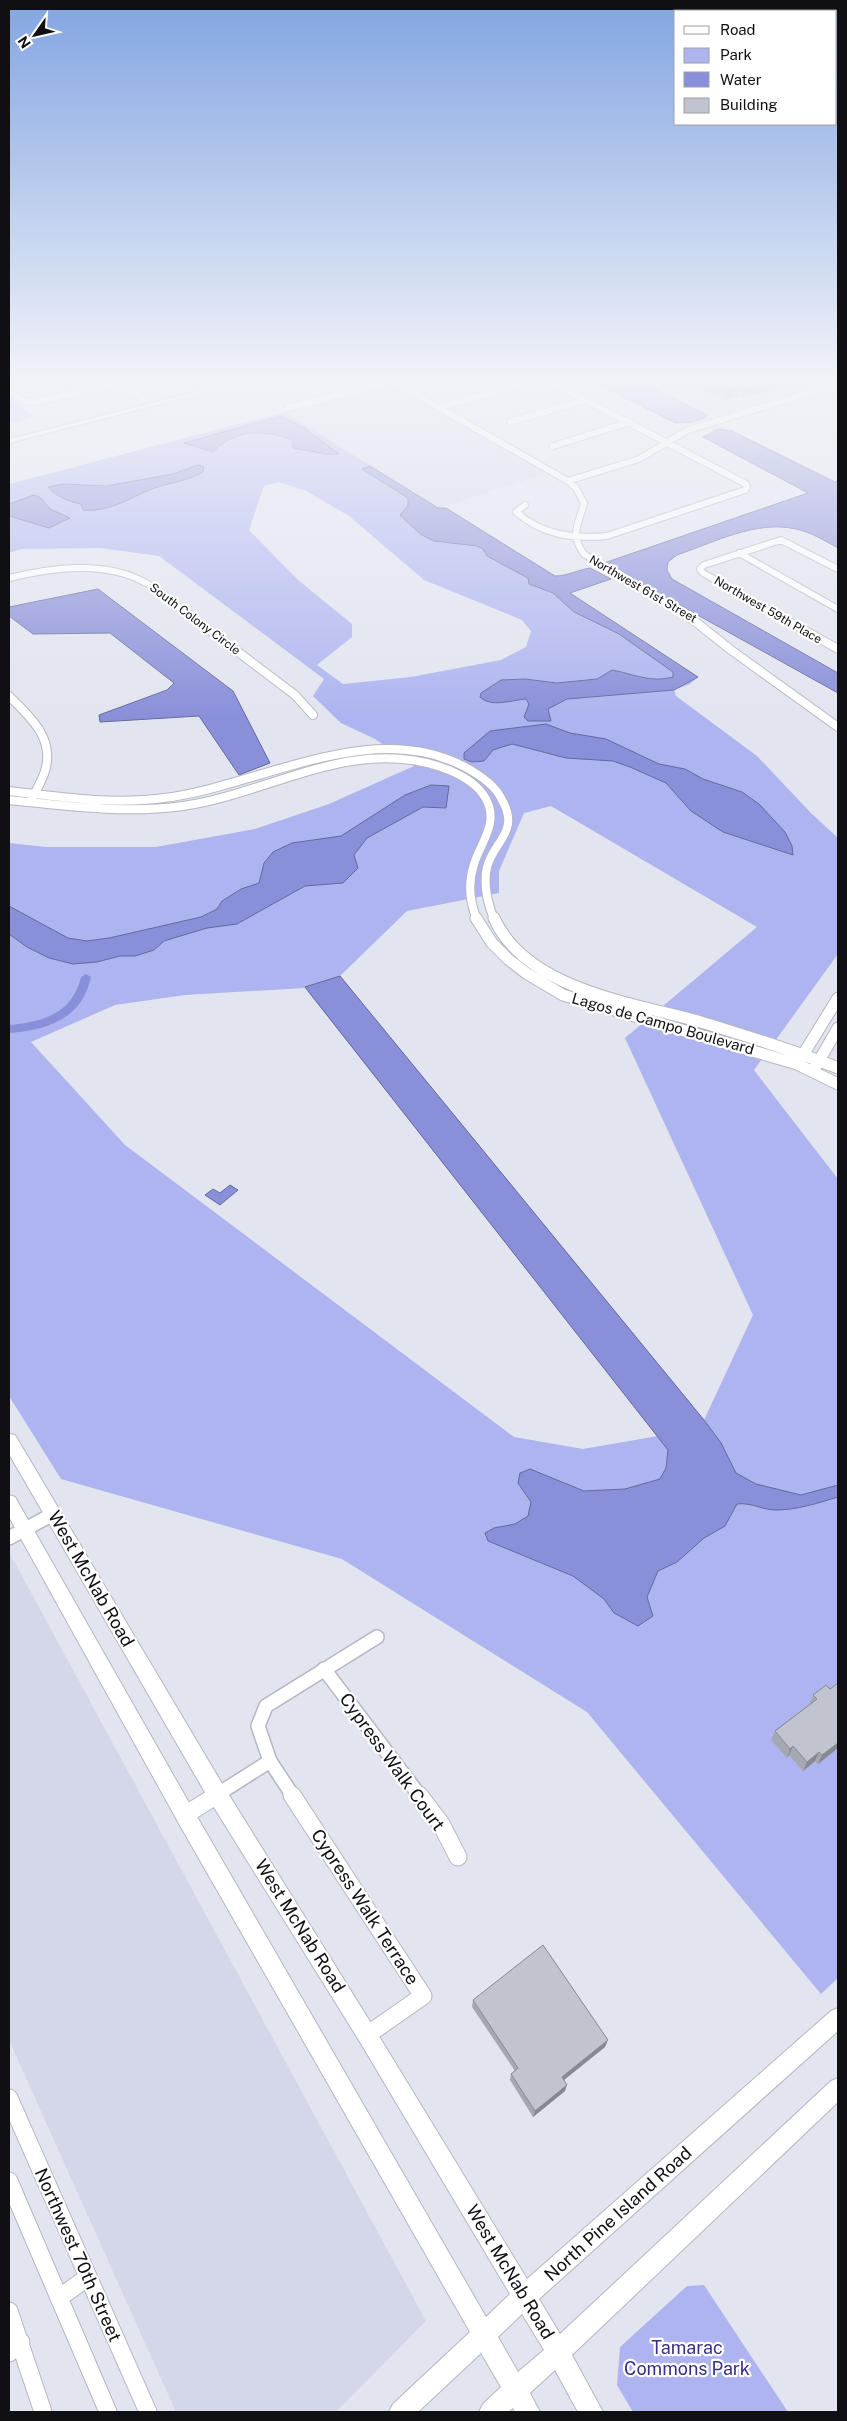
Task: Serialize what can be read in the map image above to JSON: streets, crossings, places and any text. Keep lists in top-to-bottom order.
{
  "streets": {
    "main road": ["West McNab Road", "North Pine Island Road"],
    "street": [
      "Northwest 61st Street",
      "Northwest 59th Place",
      "South Colony Circle",
      "Lagos de Campo Boulevard",
      "Cypress Walk Court",
      "Cypress Walk Terrace",
      "Northwest 70th Street"
    ]
  },
  "crossings": [
    ["West McNab Road", "Cypress Walk Terrace"],
    ["West McNab Road", "North Pine Island Road"],
    ["Cypress Walk Court", "Cypress Walk Terrace"]
  ],
  "parks": ["Tamarac Commons Park"],
  "legend": [
    "Road",
    "Park",
    "Water",
    "Building"
  ],
  "north": "bottom left"
}
